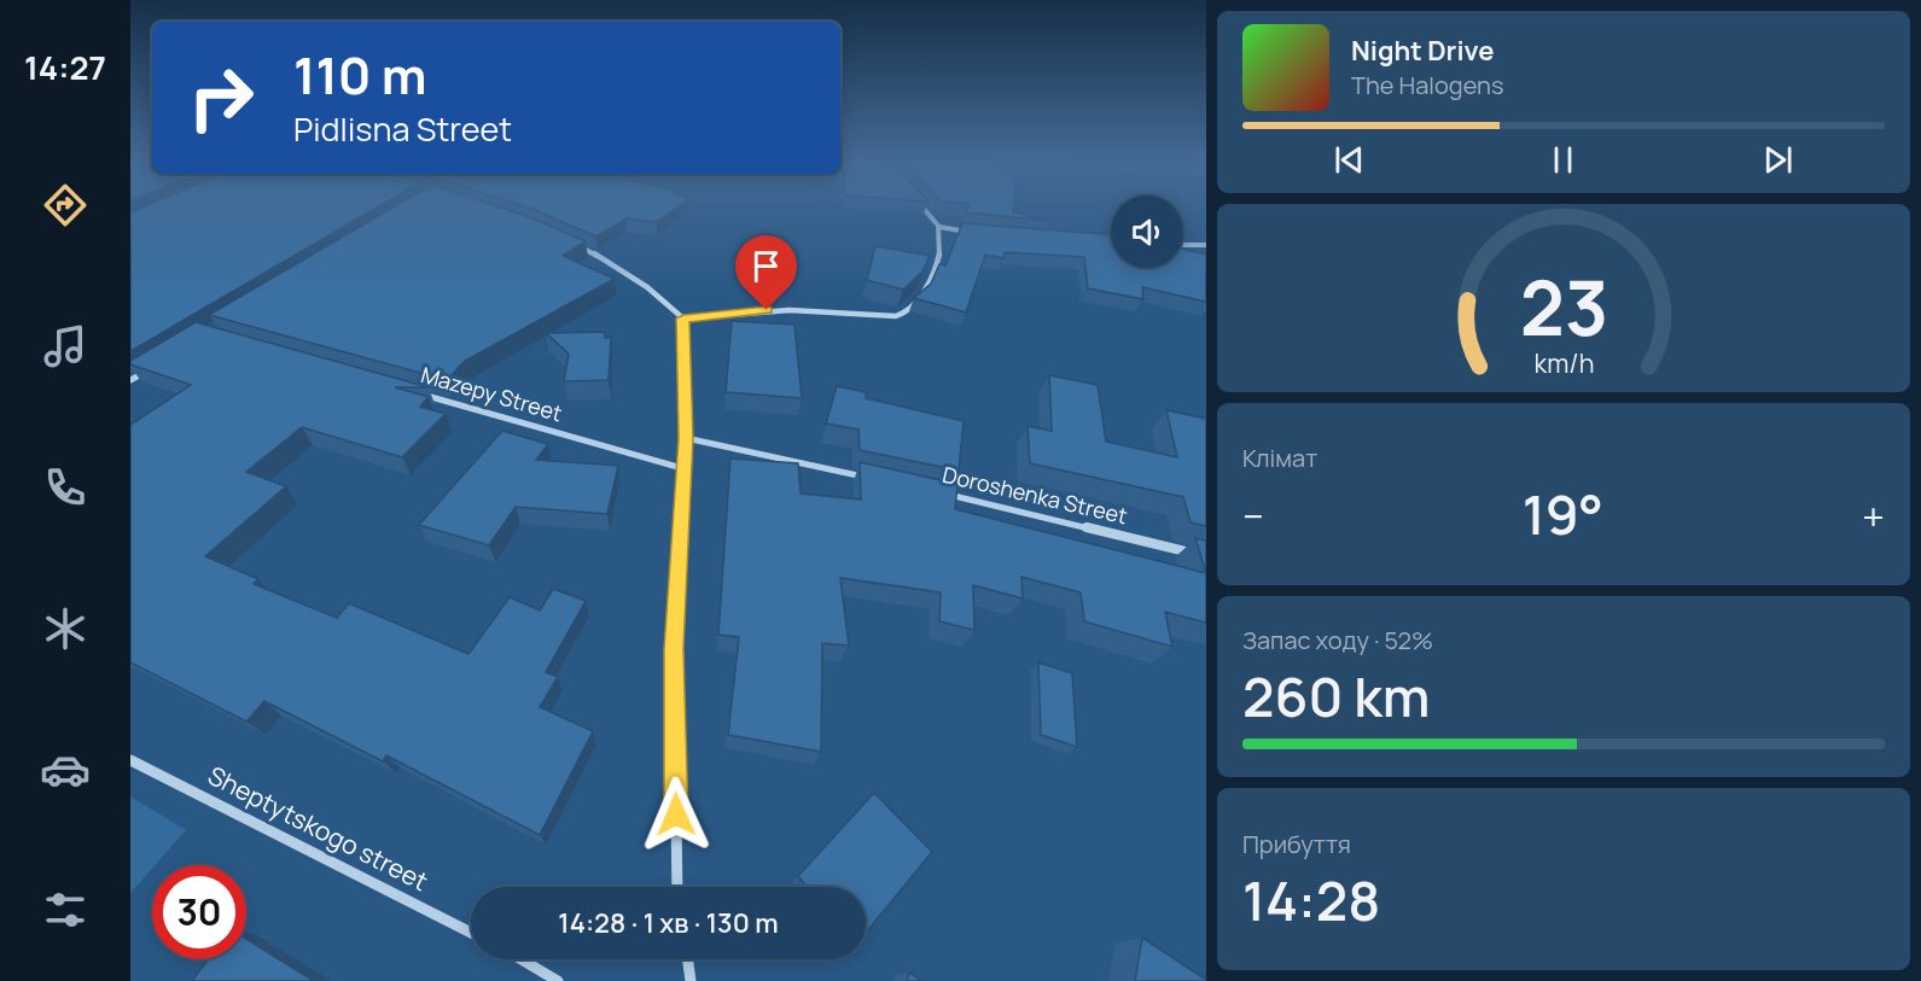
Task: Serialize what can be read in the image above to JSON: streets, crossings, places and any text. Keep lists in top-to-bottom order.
{
  "streets": {
    "street": ["Mazepy Street", "Doroshenka Street", "Sheptytskogo street"]
  },
  "page": {
    "tabs": "14:27",
    "turn": ["110 m", "Pidlisna Street"],
    "song": ["Night Drive", "The Halogens"],
    "tile": [
      "Клімат",
      ["Запас ходу · 52%", "260 km"],
      ["Прибуття", "14:28"]
    ],
    "heat": ["−", "19°", "+"],
    "limit": "30",
    "trip": "14:28 · 1 хв · 130 m",
    "gauge": ["23", "km/h"]
  }
}
